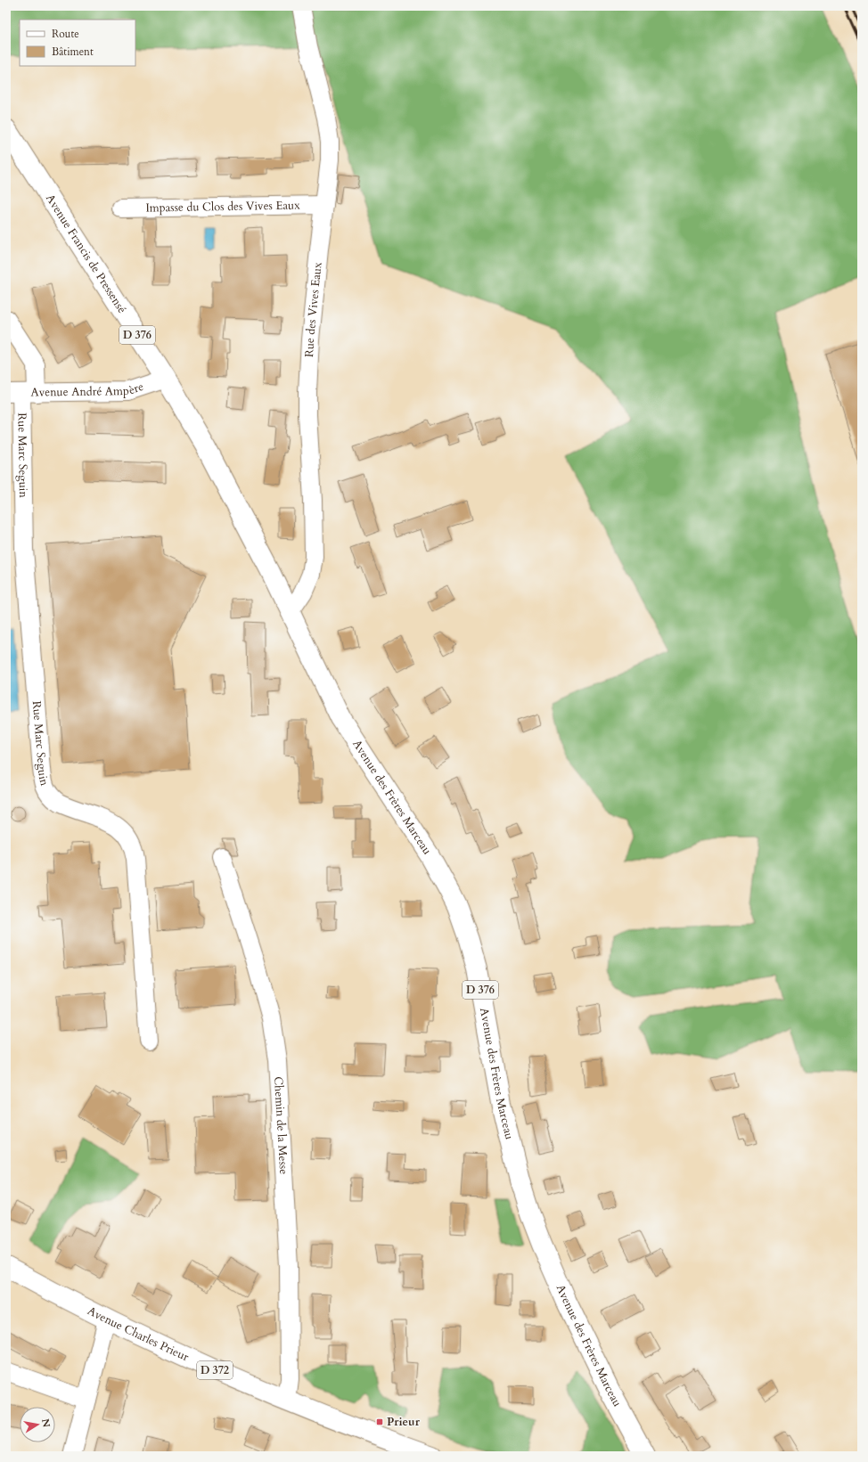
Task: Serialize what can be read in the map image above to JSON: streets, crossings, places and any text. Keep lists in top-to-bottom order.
{
  "streets": {
    "main road": [
      "Avenue Francis de Pressensé",
      "D 376",
      "Avenue des Frères Marceau",
      "Avenue Charles Prieur",
      "D 372"
    ],
    "street": [
      "Impasse du Clos des Vives Eaux",
      "Rue des Vives Eaux",
      "Avenue André Ampère",
      "Rue Marc Seguin",
      "Chemin de la Messe"
    ]
  },
  "crossings": [
    ["Impasse du Clos des Vives Eaux", "Rue des Vives Eaux"],
    ["Avenue Francis de Pressensé", "Avenue André Ampère"],
    ["Avenue Francis de Pressensé", "Avenue des Frères Marceau"],
    ["Rue des Vives Eaux", "Avenue des Frères Marceau"],
    ["Avenue André Ampère", "Rue Marc Seguin"],
    ["Chemin de la Messe", "Avenue Charles Prieur"]
  ],
  "places": {
    "transit": ["Prieur"]
  },
  "legend": ["Route", "Bâtiment"],
  "north": "right"
}
